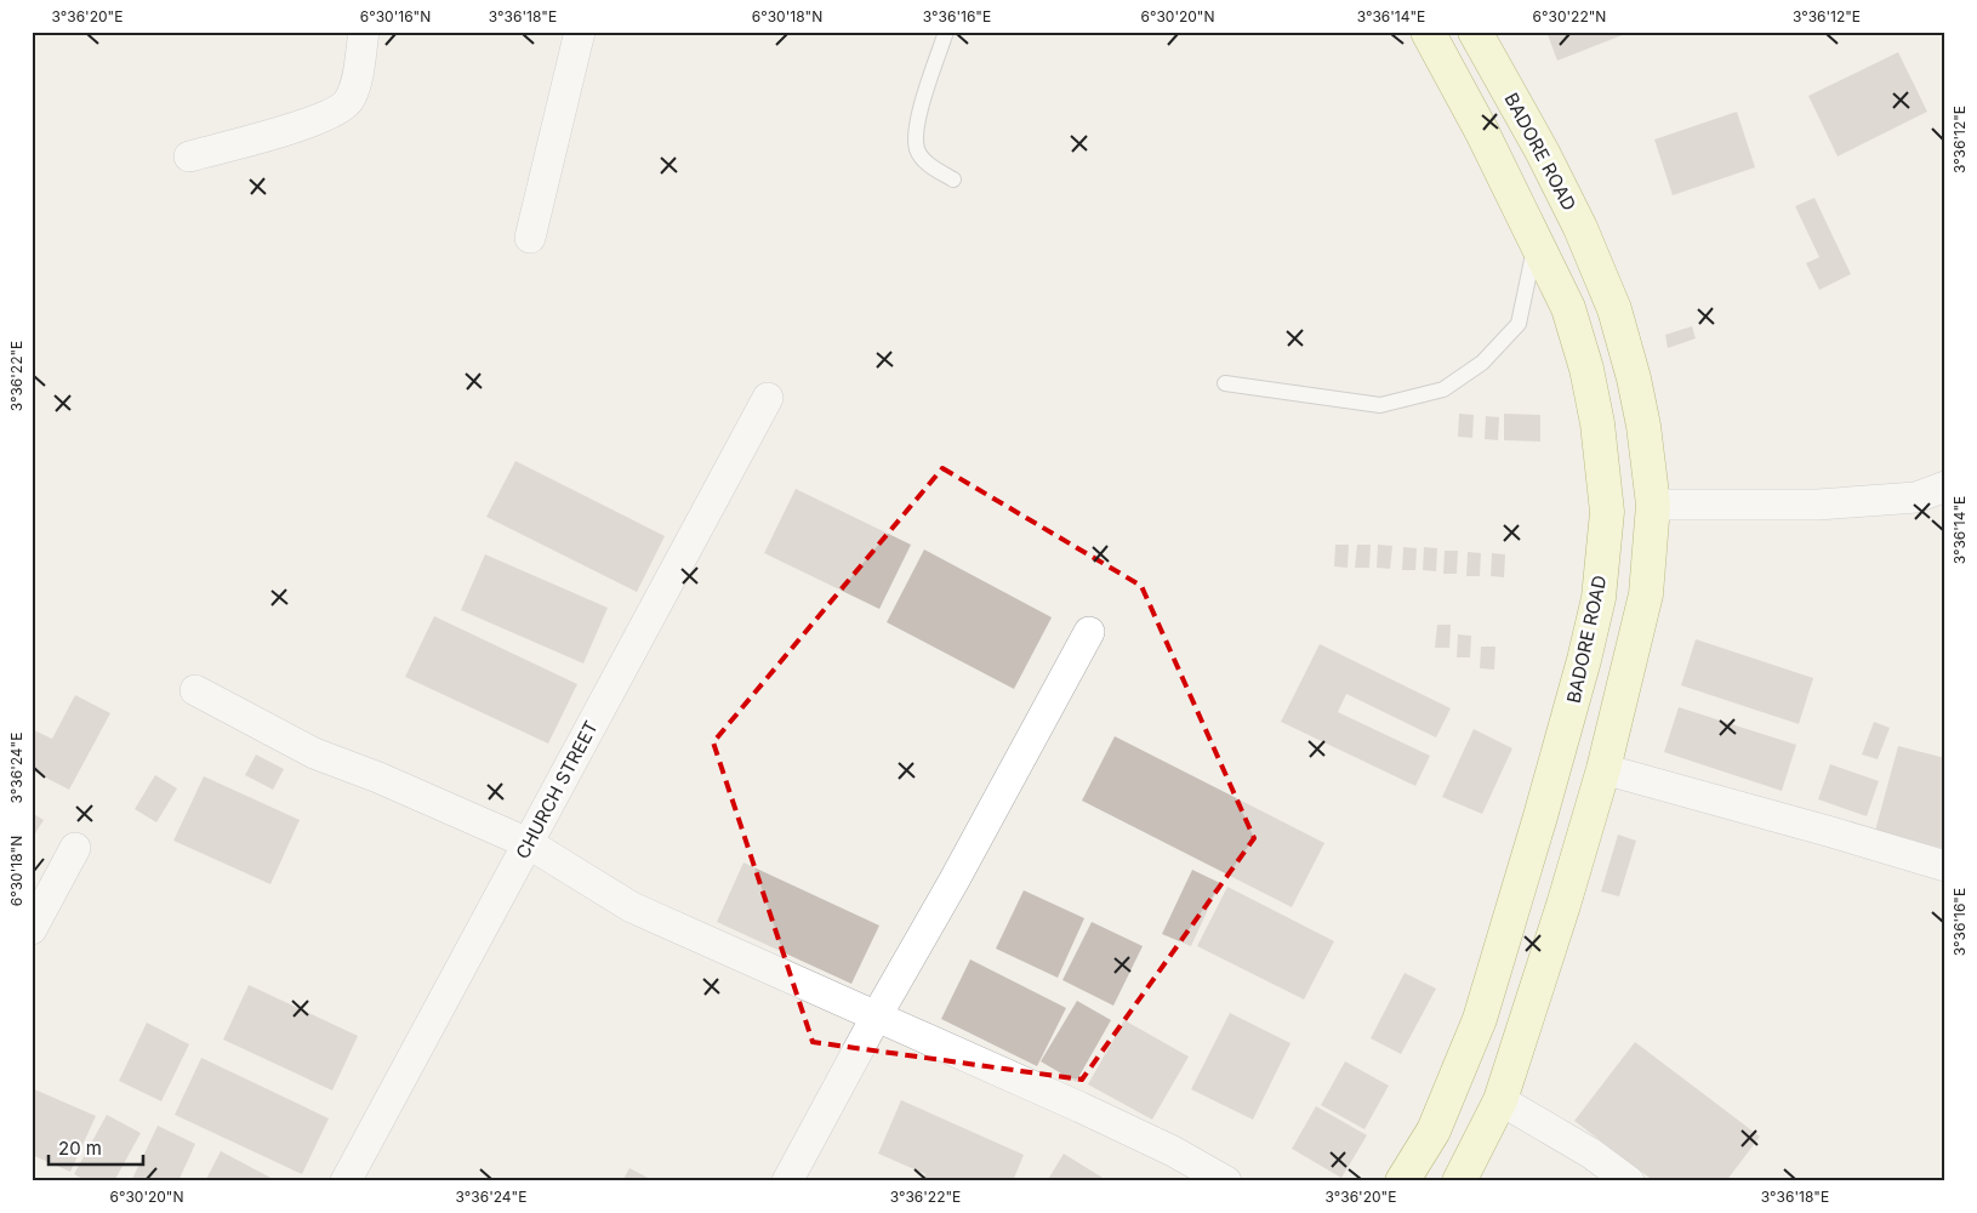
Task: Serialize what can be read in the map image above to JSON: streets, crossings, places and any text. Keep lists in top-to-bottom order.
{
  "streets": {
    "main road": ["BADORE ROAD"],
    "street": ["CHURCH STREET"]
  },
  "scale_bar": "20 m",
  "coordinates": [
    "3°36'20\"E",
    "6°30'16\"N",
    "3°36'18\"E",
    "6°30'18\"N",
    "3°36'16\"E",
    "6°30'20\"N",
    "3°36'14\"E",
    "6°30'22\"N",
    "3°36'12\"E",
    "3°36'22\"E",
    "3°36'24\"E"
  ]
}
